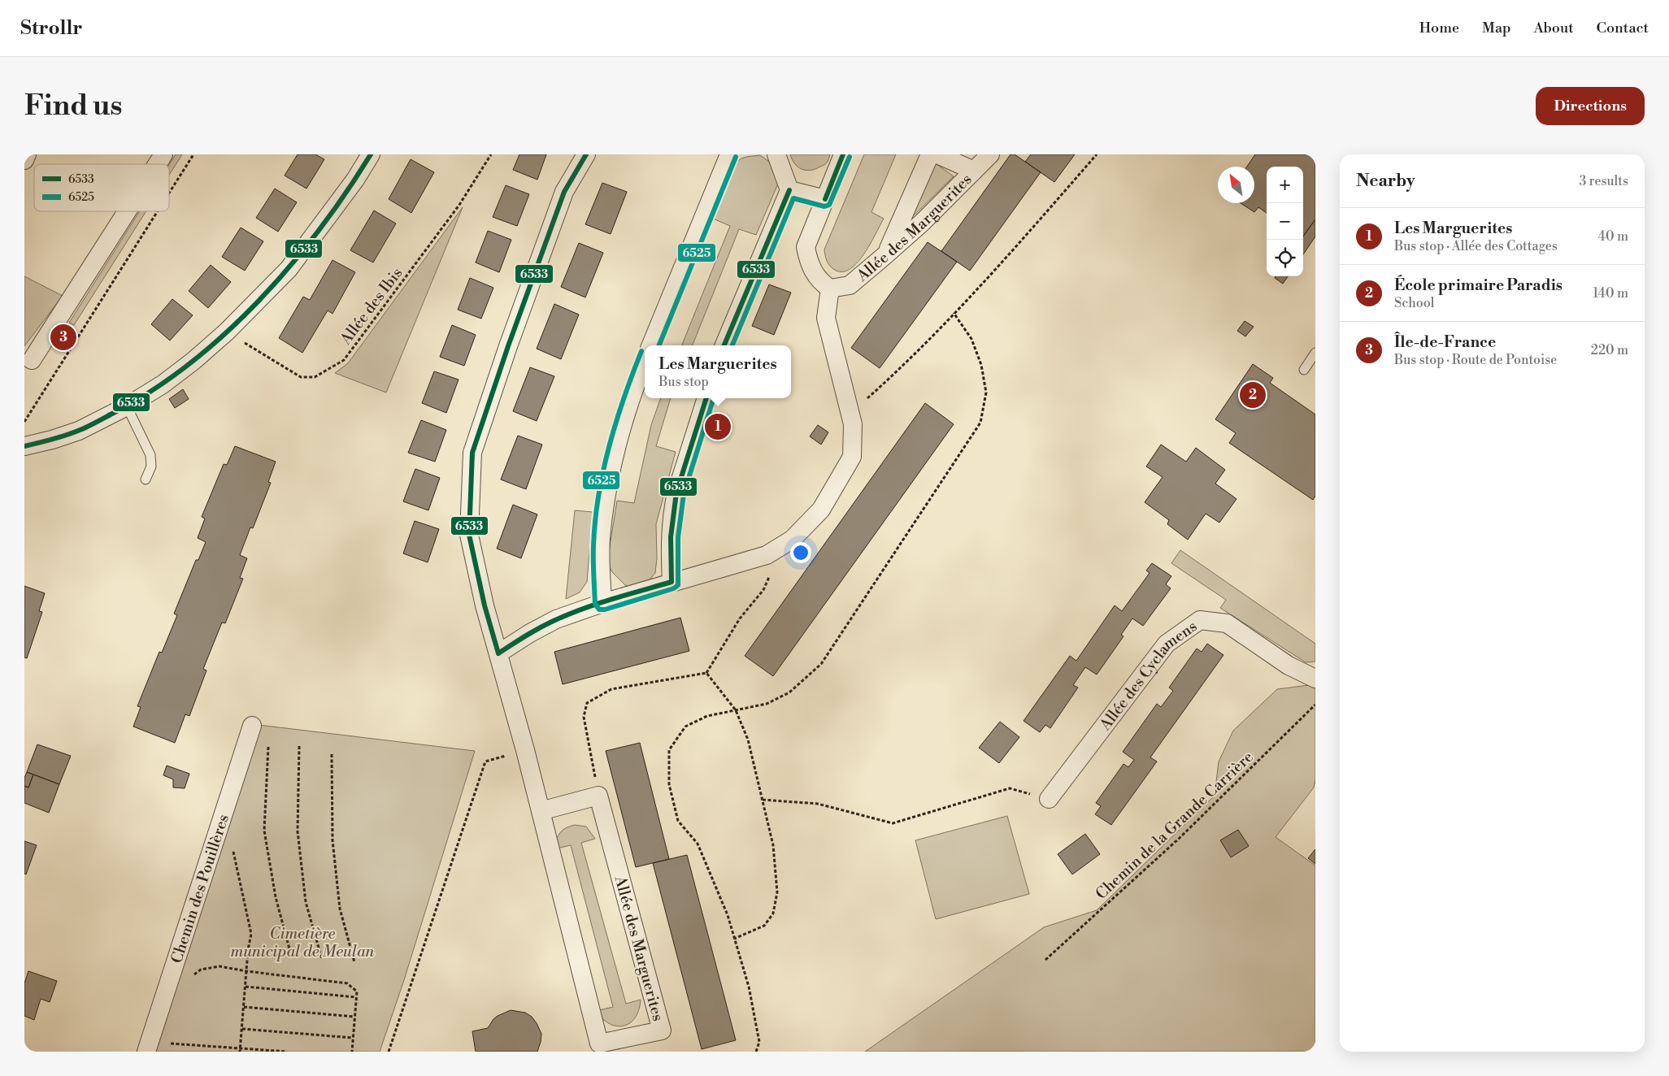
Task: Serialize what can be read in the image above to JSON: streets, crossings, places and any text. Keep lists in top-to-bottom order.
{
  "streets": {
    "street": ["Allée des Marguerites", "Allée des Cyclamens", "Chemin des Pouillères"],
    "path": ["Allée des Ibis", "Chemin de la Grande Carrière"]
  },
  "parks": ["Cimetière municipal de Meulan"],
  "lines": ["transit line 6533", "transit line 6525"],
  "legend": ["6533", "6525"],
  "north": "top left",
  "page": {
    "header": "Strollr",
    "nav": [
      "Home",
      "Map",
      "About",
      "Contact"
    ],
    "buttons": "Directions",
    "title": "Find us",
    "heading": ["Nearby", "3 results"],
    "map_buttons": ["+", "−"],
    "list": [
      {
        "mark": "1",
        "name": "Les Marguerites",
        "note": "Bus stop · Allée des Cottages",
        "value": "40 m"
      },
      {
        "mark": "2",
        "name": "École primaire Paradis",
        "note": "School",
        "value": "140 m"
      },
      {
        "mark": "3",
        "name": "Île-de-France",
        "note": "Bus stop · Route de Pontoise",
        "value": "220 m"
      }
    ],
    "pins": ["3", "2", "1"],
    "popup": ["Les Marguerites", "Bus stop"]
  }
}
